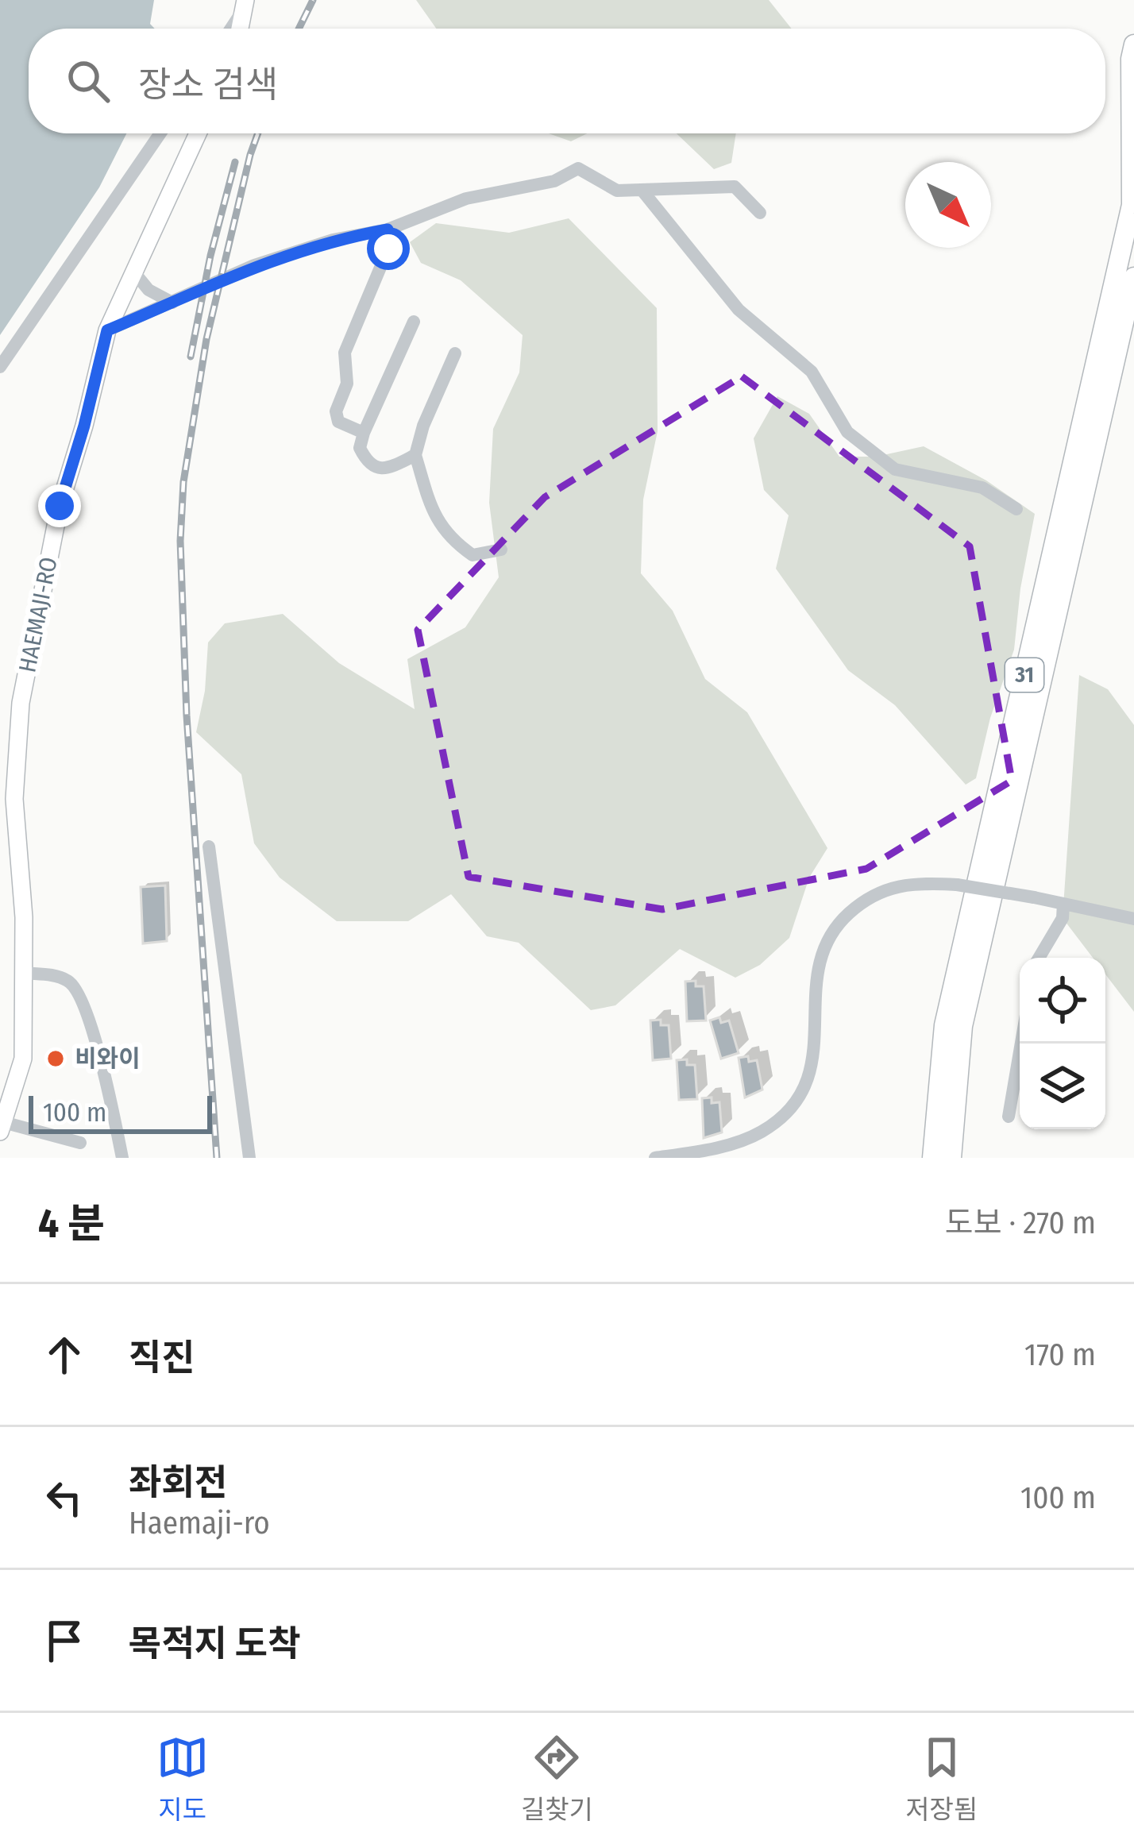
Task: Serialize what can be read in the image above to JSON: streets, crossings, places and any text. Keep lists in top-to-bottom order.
{
  "streets": {
    "highway": ["31"],
    "main road": ["HAEMAJI-RO"]
  },
  "places": ["비와이"],
  "scale_bar": "100 m",
  "north": "bottom right",
  "page": {
    "search": "장소 검색",
    "scale": "100 m",
    "heading": ["4 분", "도보 · 270 m"],
    "list": [
      ["직진", "170 m"],
      ["좌회전", "Haemaji-ro", "100 m"],
      "목적지 도착"
    ],
    "nav": ["지도", "길찾기", "저장됨"]
  }
}
